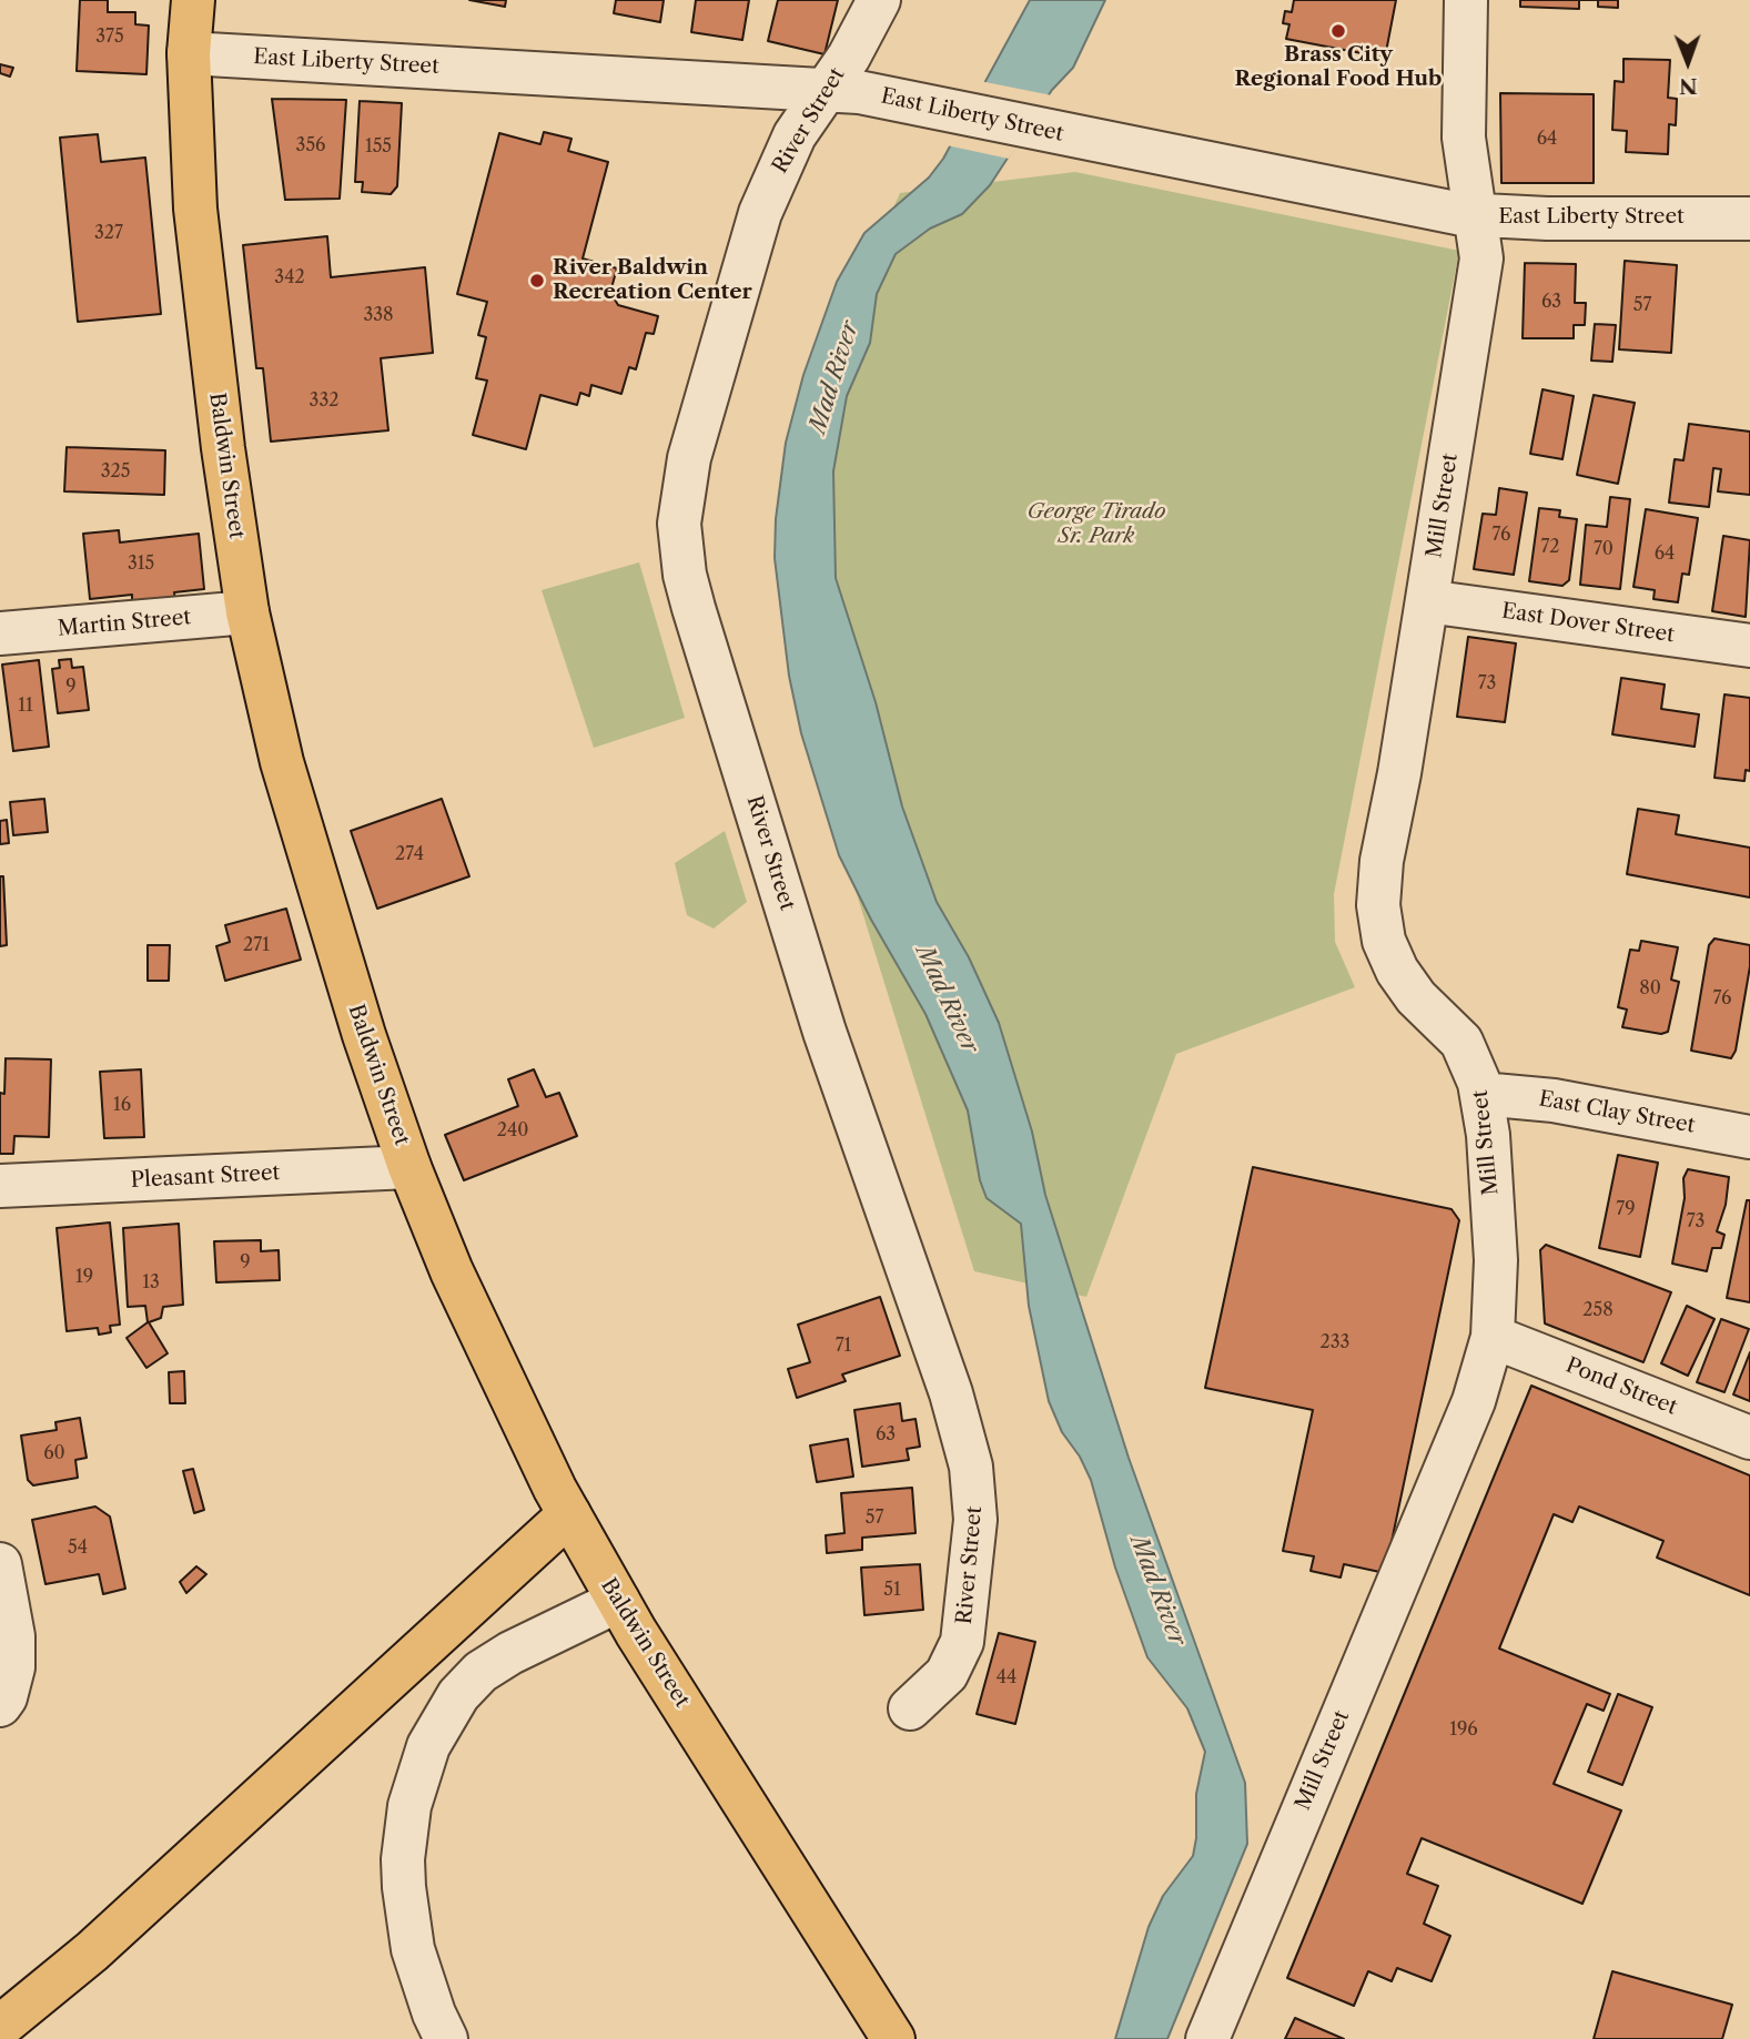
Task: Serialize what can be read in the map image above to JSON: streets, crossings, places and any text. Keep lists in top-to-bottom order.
{
  "streets": {
    "main road": ["Baldwin Street"],
    "street": [
      "East Liberty Street",
      "River Street",
      "Mill Street",
      "Martin Street",
      "East Dover Street",
      "East Clay Street",
      "Pleasant Street",
      "Pond Street"
    ]
  },
  "crossings": [
    ["East Liberty Street", "River Street"],
    ["East Liberty Street", "Baldwin Street"],
    ["East Liberty Street", "Mill Street"],
    ["Baldwin Street", "Martin Street"],
    ["Baldwin Street", "Pleasant Street"],
    ["Mill Street", "East Dover Street"],
    ["Mill Street", "East Clay Street"],
    ["Mill Street", "Pond Street"]
  ],
  "water": ["Mad River"],
  "parks": ["George Tirado Sr. Park"],
  "places": ["Brass City Regional Food Hub", "River Baldwin Recreation Center"],
  "house_numbers": [
    "375",
    "64",
    "356",
    "155",
    "327",
    "342",
    "63",
    "57",
    "338",
    "332",
    "325",
    "76",
    "72",
    "70",
    "64",
    "315",
    "73",
    "9",
    "11",
    "274",
    "271",
    "80",
    "76",
    "16",
    "240",
    "79",
    "73",
    "9",
    "19",
    "13",
    "258",
    "233",
    "71",
    "63",
    "60",
    "57",
    "54",
    "51",
    "44",
    "196"
  ],
  "north": "bottom"
}
